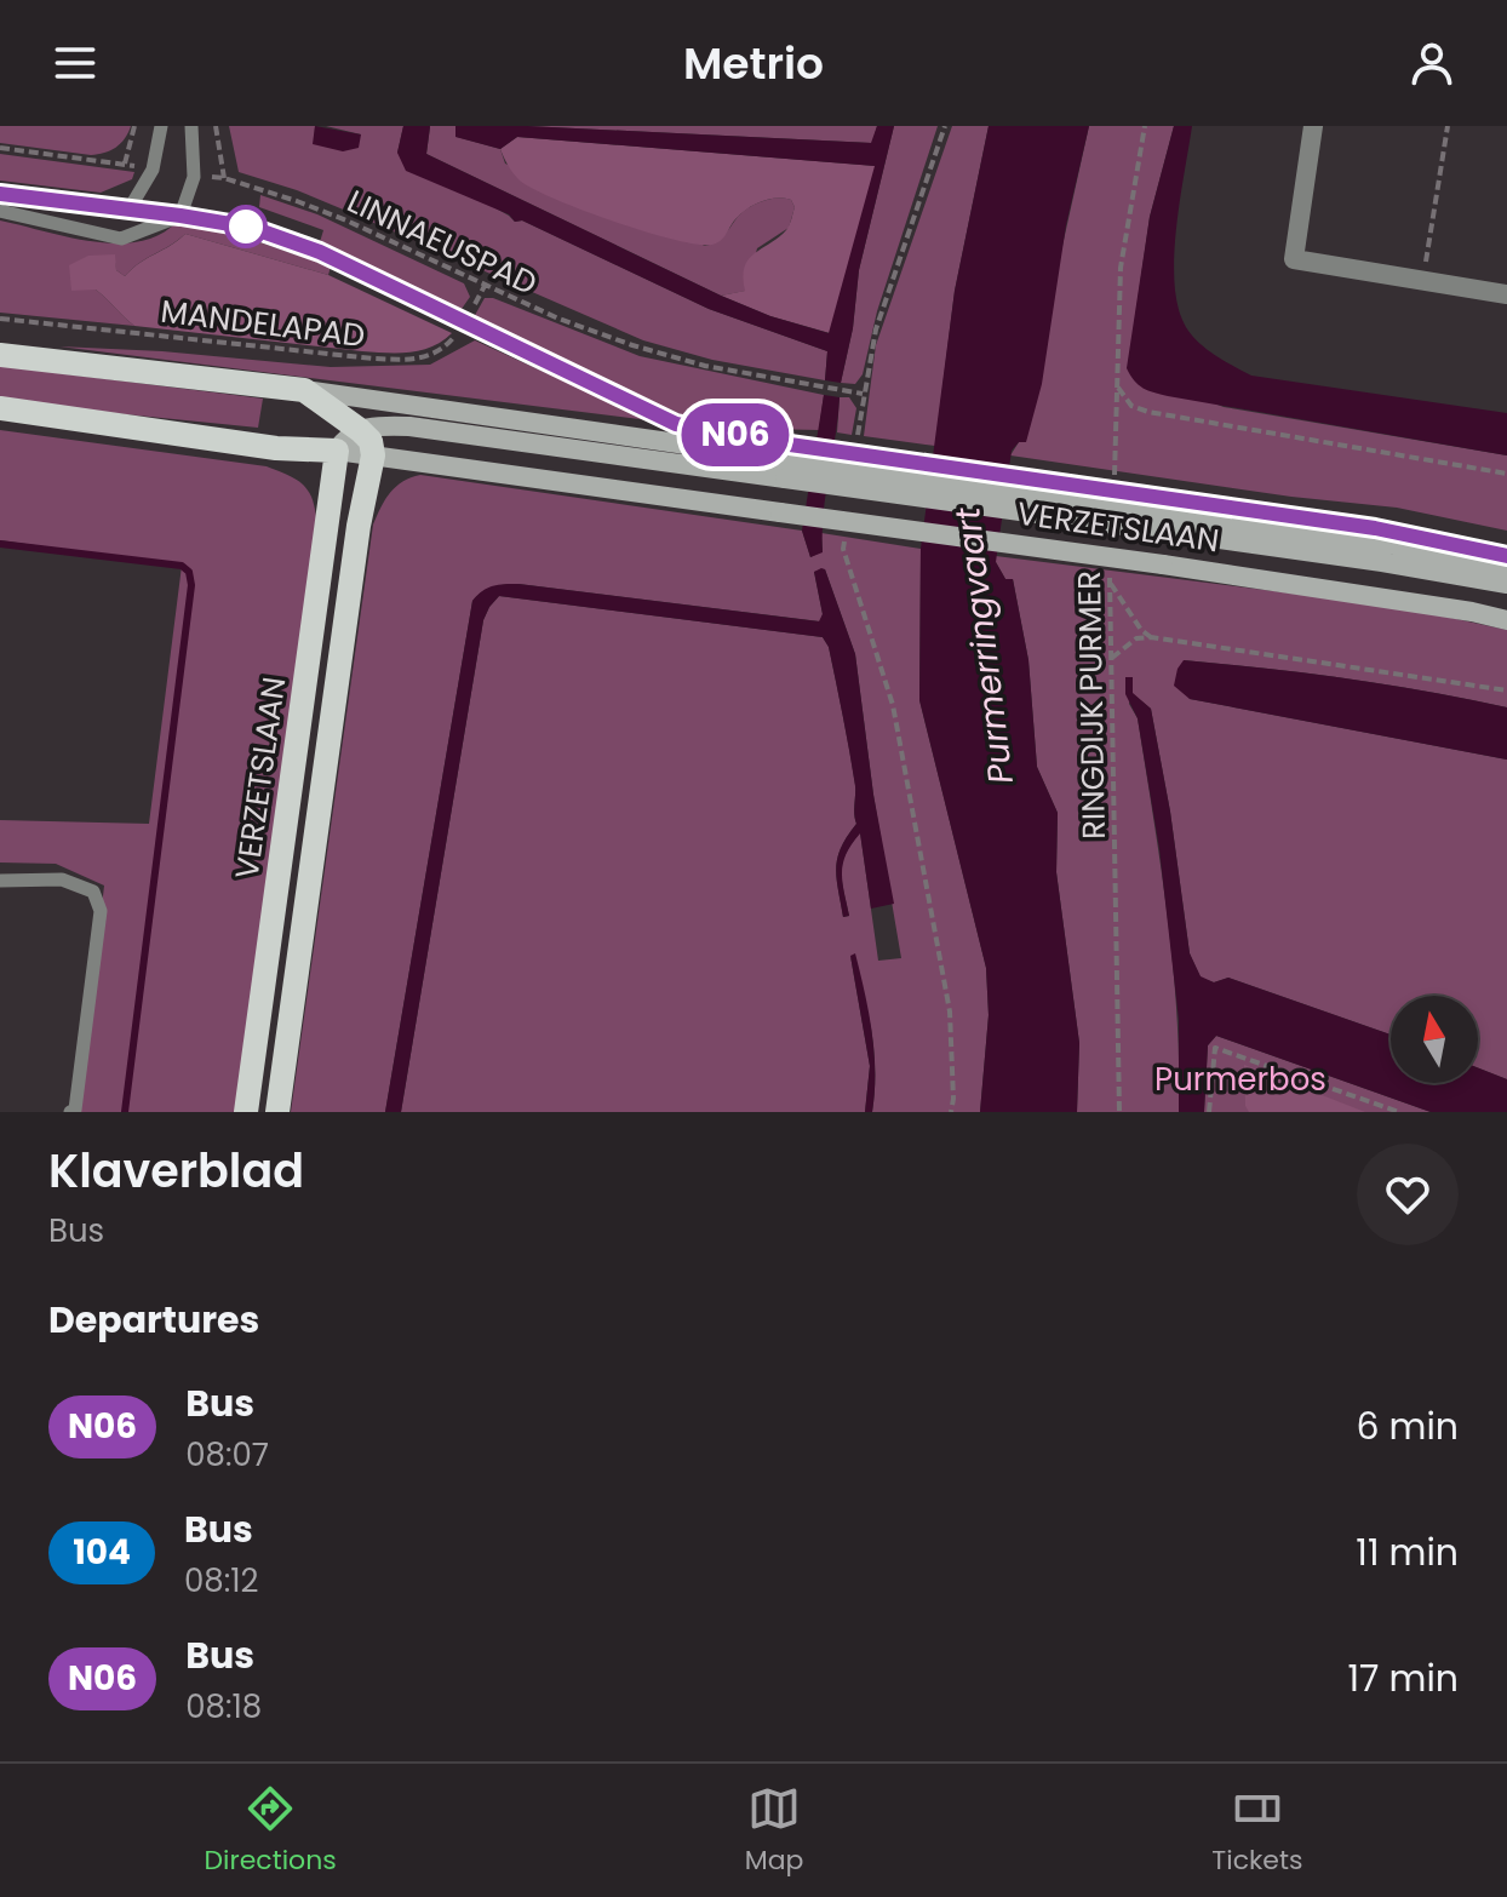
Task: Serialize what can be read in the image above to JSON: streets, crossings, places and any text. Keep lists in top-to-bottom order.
{
  "streets": {
    "main road": ["VERZETSLAAN"],
    "path": ["LINNAEUSPAD", "MANDELAPAD", "RINGDIJK PURMER"]
  },
  "crossings": [
    ["LINNAEUSPAD", "MANDELAPAD"]
  ],
  "water": ["Purmerringvaart"],
  "parks": ["Purmerbos"],
  "lines": ["bus line N06"],
  "north": "top",
  "page": {
    "header": "Metrio",
    "on_map": "N06",
    "heading": [
      ["Klaverblad", "Bus"],
      "Departures"
    ],
    "list": [
      {
        "mark": "N06",
        "name": "Bus",
        "note": "08:07",
        "value": "6 min"
      },
      {
        "mark": "104",
        "name": "Bus",
        "note": "08:12",
        "value": "11 min"
      },
      {
        "mark": "N06",
        "name": "Bus",
        "note": "08:18",
        "value": "17 min"
      }
    ],
    "tabs": ["Directions", "Map", "Tickets"]
  }
}
